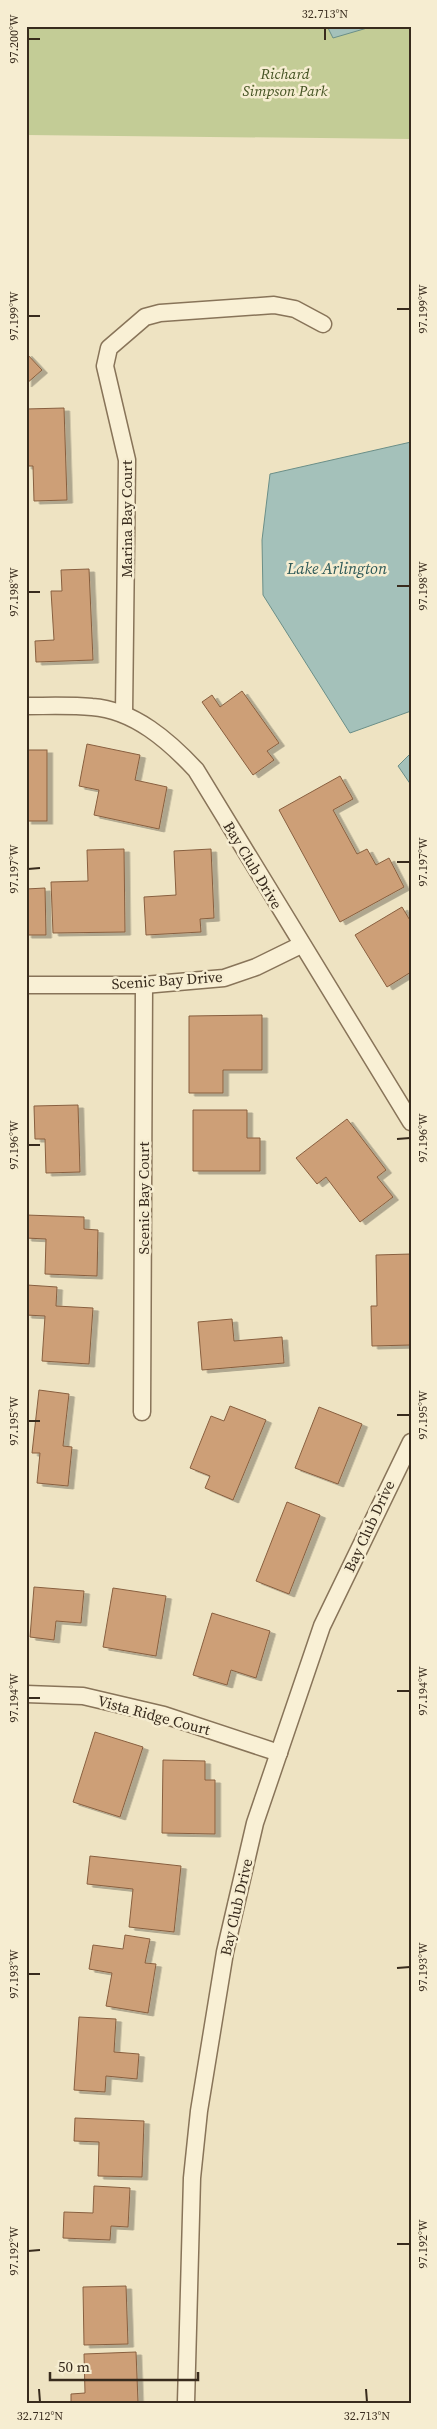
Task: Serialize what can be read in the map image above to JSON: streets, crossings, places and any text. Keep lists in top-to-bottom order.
{
  "streets": {
    "street": [
      "Marina Bay Court",
      "Bay Club Drive",
      "Scenic Bay Drive",
      "Scenic Bay Court",
      "Vista Ridge Court"
    ]
  },
  "crossings": [
    ["Marina Bay Court", "Bay Club Drive"],
    ["Bay Club Drive", "Scenic Bay Drive"],
    ["Bay Club Drive", "Vista Ridge Court"],
    ["Scenic Bay Drive", "Scenic Bay Court"]
  ],
  "water": ["Lake Arlington"],
  "parks": ["Richard Simpson Park"],
  "scale_bar": "50 m",
  "coordinates": [
    "32.713°N",
    "97.200°W",
    "97.199°W",
    "97.198°W",
    "97.197°W",
    "97.196°W",
    "97.195°W",
    "97.194°W",
    "97.193°W",
    "97.192°W",
    "32.712°N"
  ]
}
